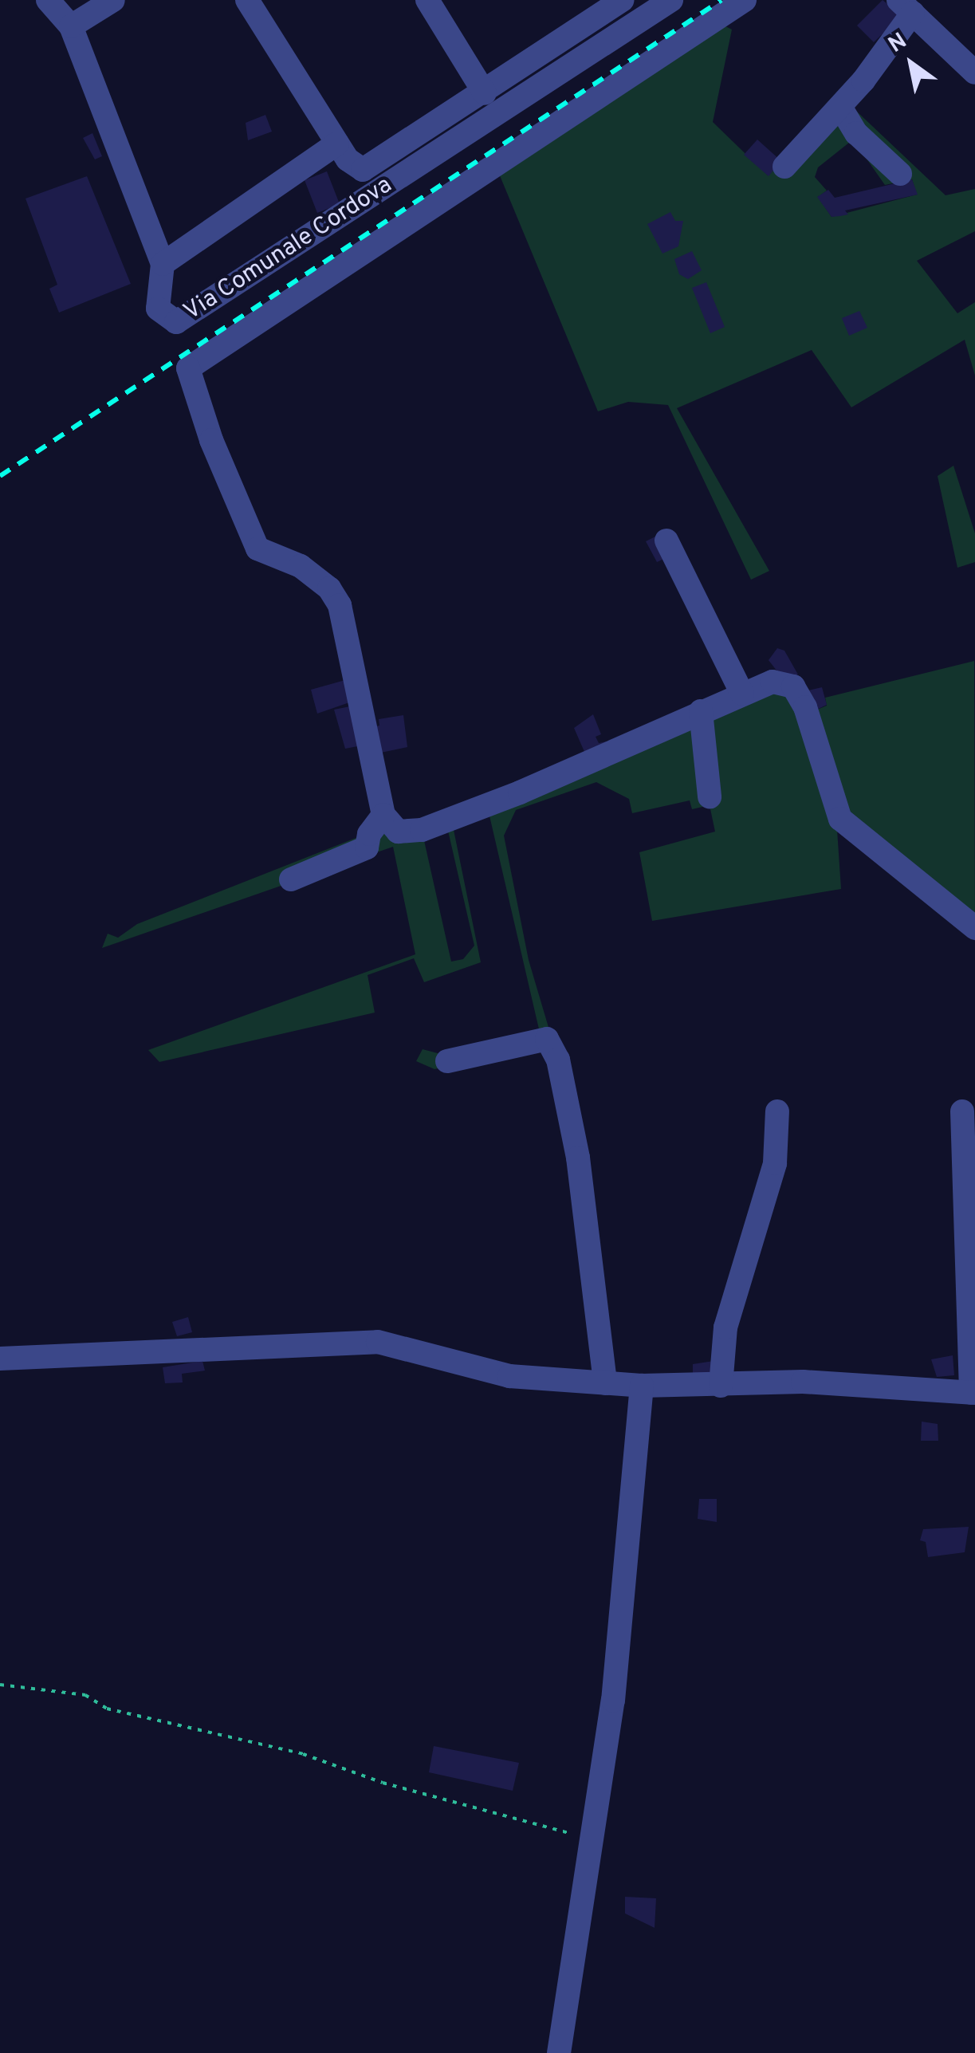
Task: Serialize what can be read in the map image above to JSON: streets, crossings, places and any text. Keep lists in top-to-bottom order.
{
  "streets": {
    "street": ["Via Comunale Cordova"]
  },
  "north": "top left"
}
